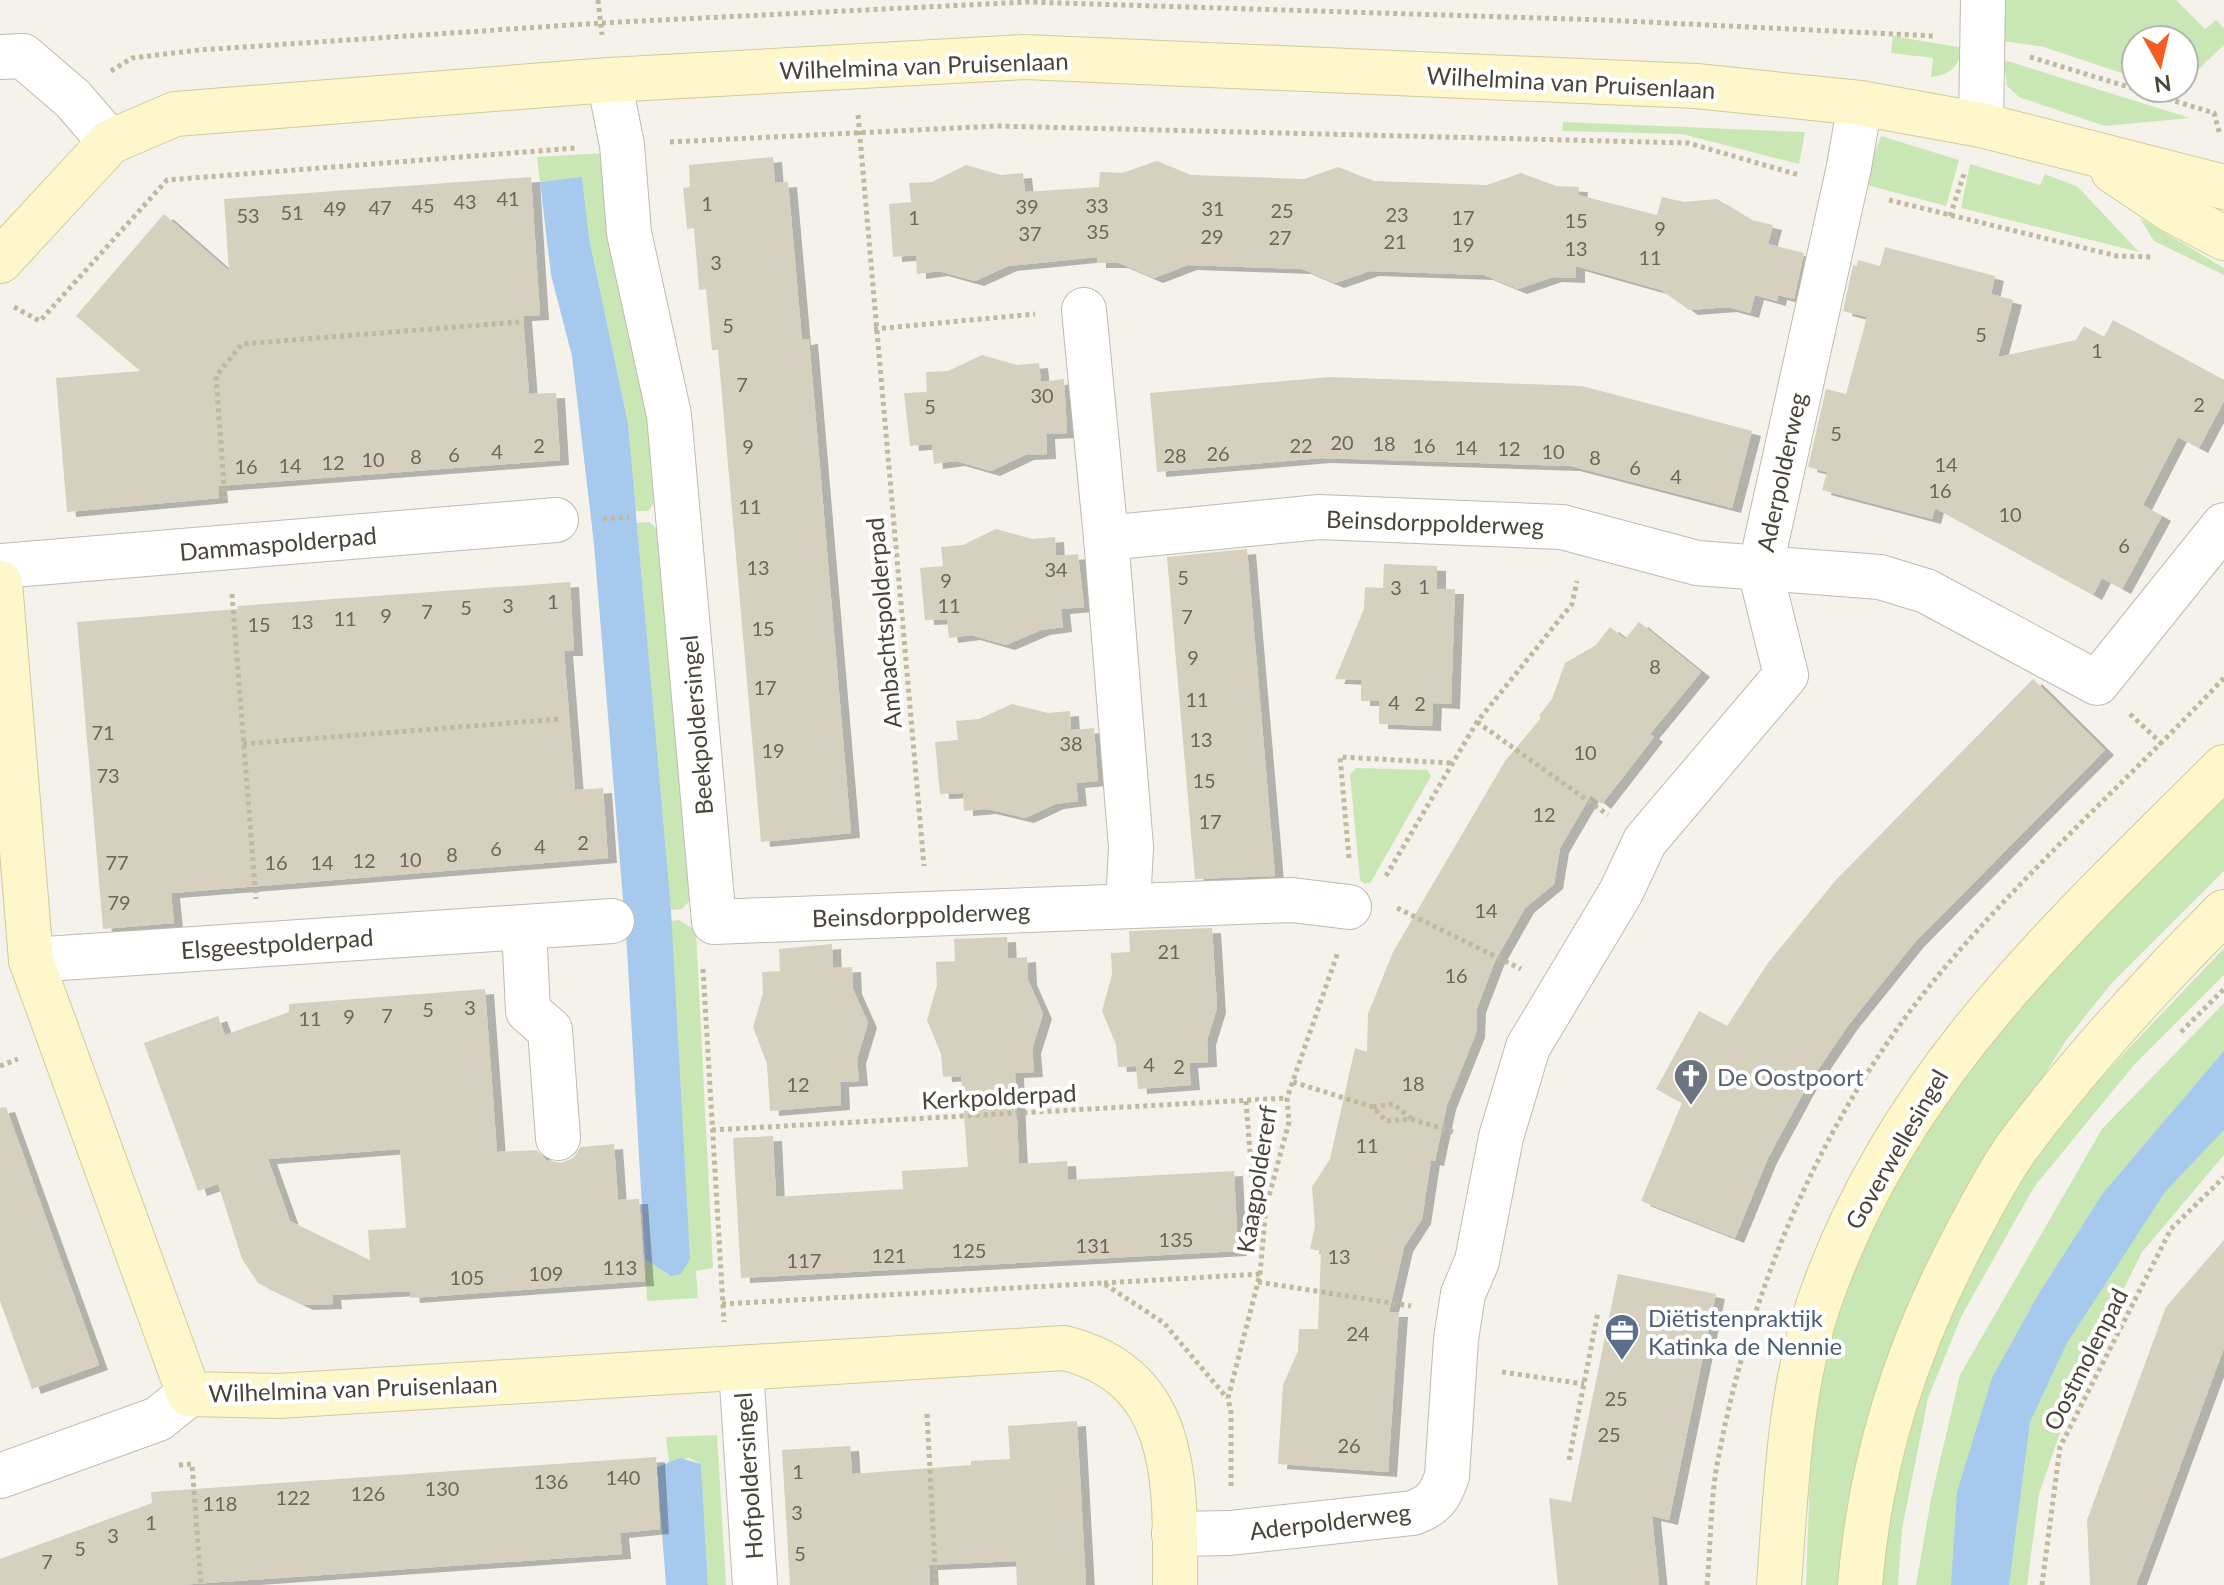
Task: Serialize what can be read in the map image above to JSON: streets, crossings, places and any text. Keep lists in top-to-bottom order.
{
  "streets": {
    "street": [
      "Wilhelmina van Pruisenlaan",
      "Aderpolderweg",
      "Beinsdorppolderweg",
      "Dammaspolderpad",
      "Beekpoldersingel",
      "Elsgeestpolderpad",
      "Goverwellesingel",
      "Hofpoldersingel"
    ],
    "path": [
      "Ambachtspolderpad",
      "Kerkpolderpad",
      "Kaagpoldererf",
      "Oostmolenpad"
    ]
  },
  "crossings": [
    ["Wilhelmina van Pruisenlaan", "Aderpolderweg"],
    ["Wilhelmina van Pruisenlaan", "Ambachtspolderpad"],
    ["Wilhelmina van Pruisenlaan", "Beekpoldersingel"],
    ["Wilhelmina van Pruisenlaan", "Elsgeestpolderpad"],
    ["Wilhelmina van Pruisenlaan", "Hofpoldersingel"],
    ["Aderpolderweg", "Beinsdorppolderweg"],
    ["Aderpolderweg", "Kaagpoldererf"],
    ["Beinsdorppolderweg", "Ambachtspolderpad"],
    ["Beinsdorppolderweg", "Beekpoldersingel"],
    ["Beinsdorppolderweg", "Kaagpoldererf"],
    ["Kerkpolderpad", "Kaagpoldererf"]
  ],
  "places": {
    "church": ["De Oostpoort"],
    "office": ["Diëtistenpraktijk Katinka de Nennie"]
  },
  "house_numbers": [
    "41",
    "43",
    "1",
    "45",
    "33",
    "39",
    "47",
    "49",
    "31",
    "25",
    "51",
    "23",
    "53",
    "1",
    "17",
    "15",
    "9",
    "35",
    "37",
    "29",
    "27",
    "21",
    "19",
    "13",
    "11",
    "3",
    "5",
    "5",
    "1",
    "7",
    "30",
    "2",
    "5",
    "5",
    "20",
    "18",
    "2",
    "22",
    "16",
    "9",
    "14",
    "12",
    "4",
    "10",
    "26",
    "6",
    "28",
    "8",
    "8",
    "10",
    "12",
    "14",
    "14",
    "16",
    "6",
    "4",
    "16",
    "11",
    "10",
    "6",
    "13",
    "34",
    "5",
    "9",
    "1",
    "3",
    "1",
    "3",
    "11",
    "5",
    "7",
    "9",
    "7",
    "11",
    "13",
    "15",
    "15",
    "9",
    "8",
    "17",
    "11",
    "4",
    "2",
    "71",
    "13",
    "38",
    "19",
    "10",
    "73",
    "15",
    "12",
    "17",
    "2",
    "4",
    "6",
    "8",
    "10",
    "12",
    "77",
    "16",
    "14",
    "79",
    "14",
    "21",
    "16",
    "3",
    "5",
    "7",
    "9",
    "11",
    "4",
    "2",
    "18",
    "12",
    "11",
    "135",
    "131",
    "125",
    "121",
    "13",
    "117",
    "113",
    "109",
    "105",
    "24",
    "25",
    "25",
    "26",
    "1",
    "140",
    "136",
    "130",
    "126",
    "122",
    "118",
    "3",
    "1",
    "3",
    "5",
    "5",
    "7"
  ],
  "north": "bottom"
}
